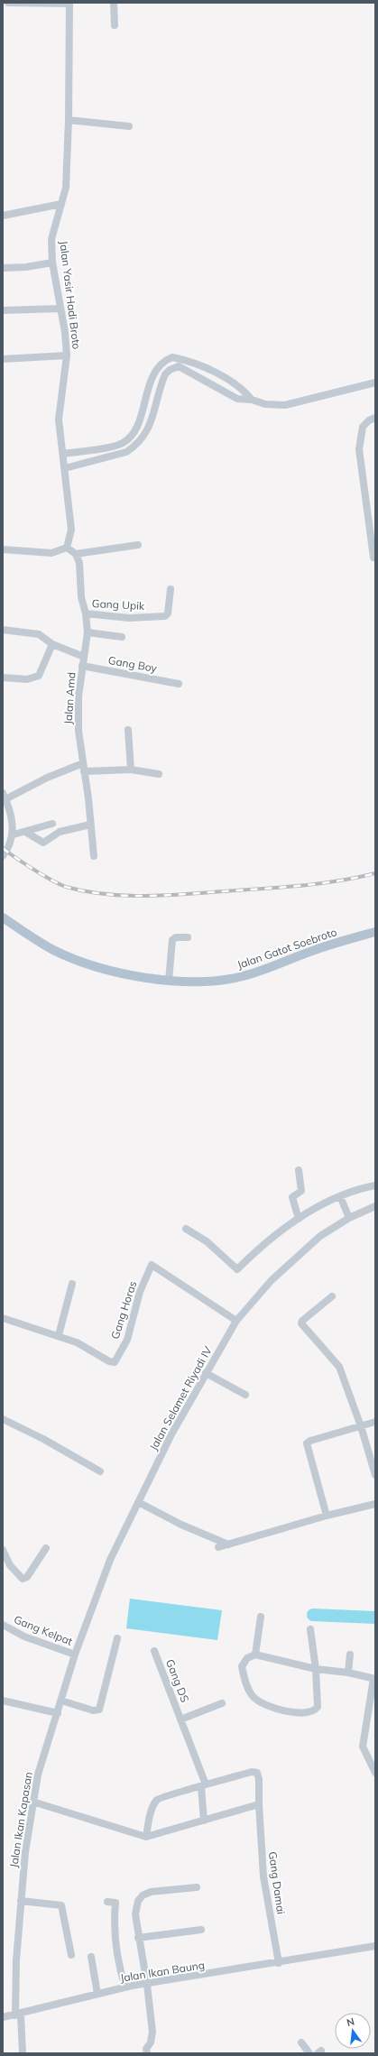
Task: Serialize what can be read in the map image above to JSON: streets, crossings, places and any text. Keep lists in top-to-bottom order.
{
  "streets": {
    "main road": ["Jalan Gatot Soebroto"],
    "street": [
      "Jalan Yasir Hadi Broto",
      "Gang Upik",
      "Gang Boy",
      "Jalan Amd",
      "Gang Horas",
      "Jalan Selamet Riyadi IV",
      "Gang Kelpat",
      "Gang DS",
      "Jalan Ikan Kapasan",
      "Gang Damai",
      "Jalan Ikan Baung"
    ]
  },
  "crossings": [
    ["Gang Upik", "Jalan Amd"],
    ["Gang Boy", "Jalan Amd"],
    ["Gang Horas", "Jalan Selamet Riyadi IV"],
    ["Jalan Selamet Riyadi IV", "Gang Kelpat"],
    ["Jalan Selamet Riyadi IV", "Jalan Ikan Kapasan"],
    ["Gang Kelpat", "Jalan Ikan Kapasan"],
    ["Jalan Ikan Kapasan", "Jalan Ikan Baung"],
    ["Gang Damai", "Jalan Ikan Baung"]
  ],
  "north": "top"
}
